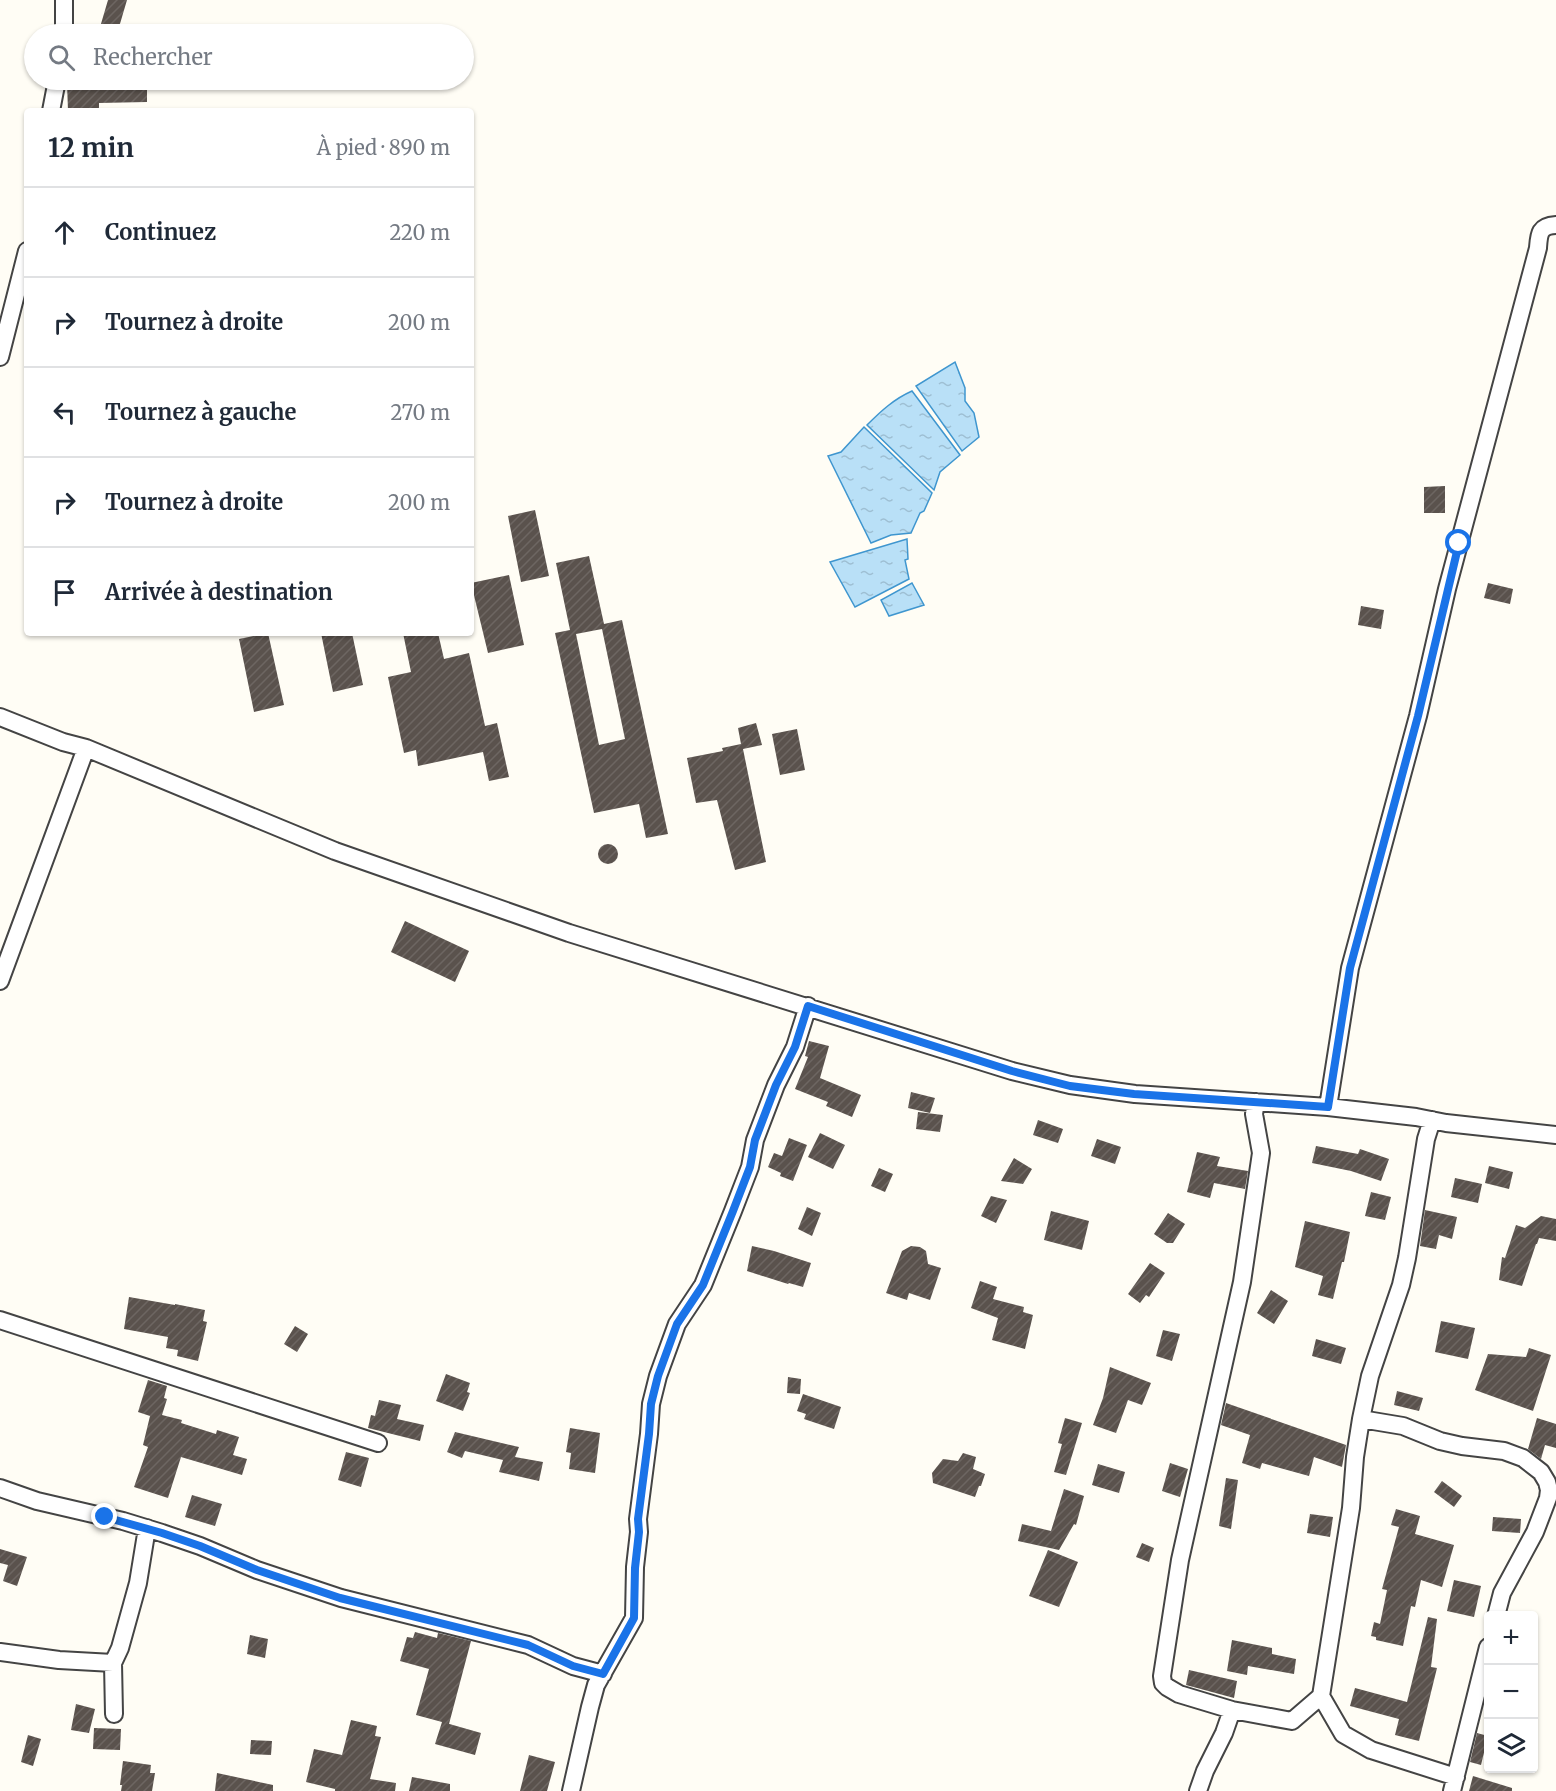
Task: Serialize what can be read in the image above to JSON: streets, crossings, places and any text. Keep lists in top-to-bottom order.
{
  "page": {
    "search": "Rechercher",
    "heading": ["12 min", "À pied · 890 m"],
    "list": [
      ["Continuez", "220 m"],
      ["Tournez à droite", "200 m"],
      ["Tournez à gauche", "270 m"],
      ["Tournez à droite", "200 m"],
      "Arrivée à destination"
    ],
    "map_buttons": ["+", "−"]
  }
}
